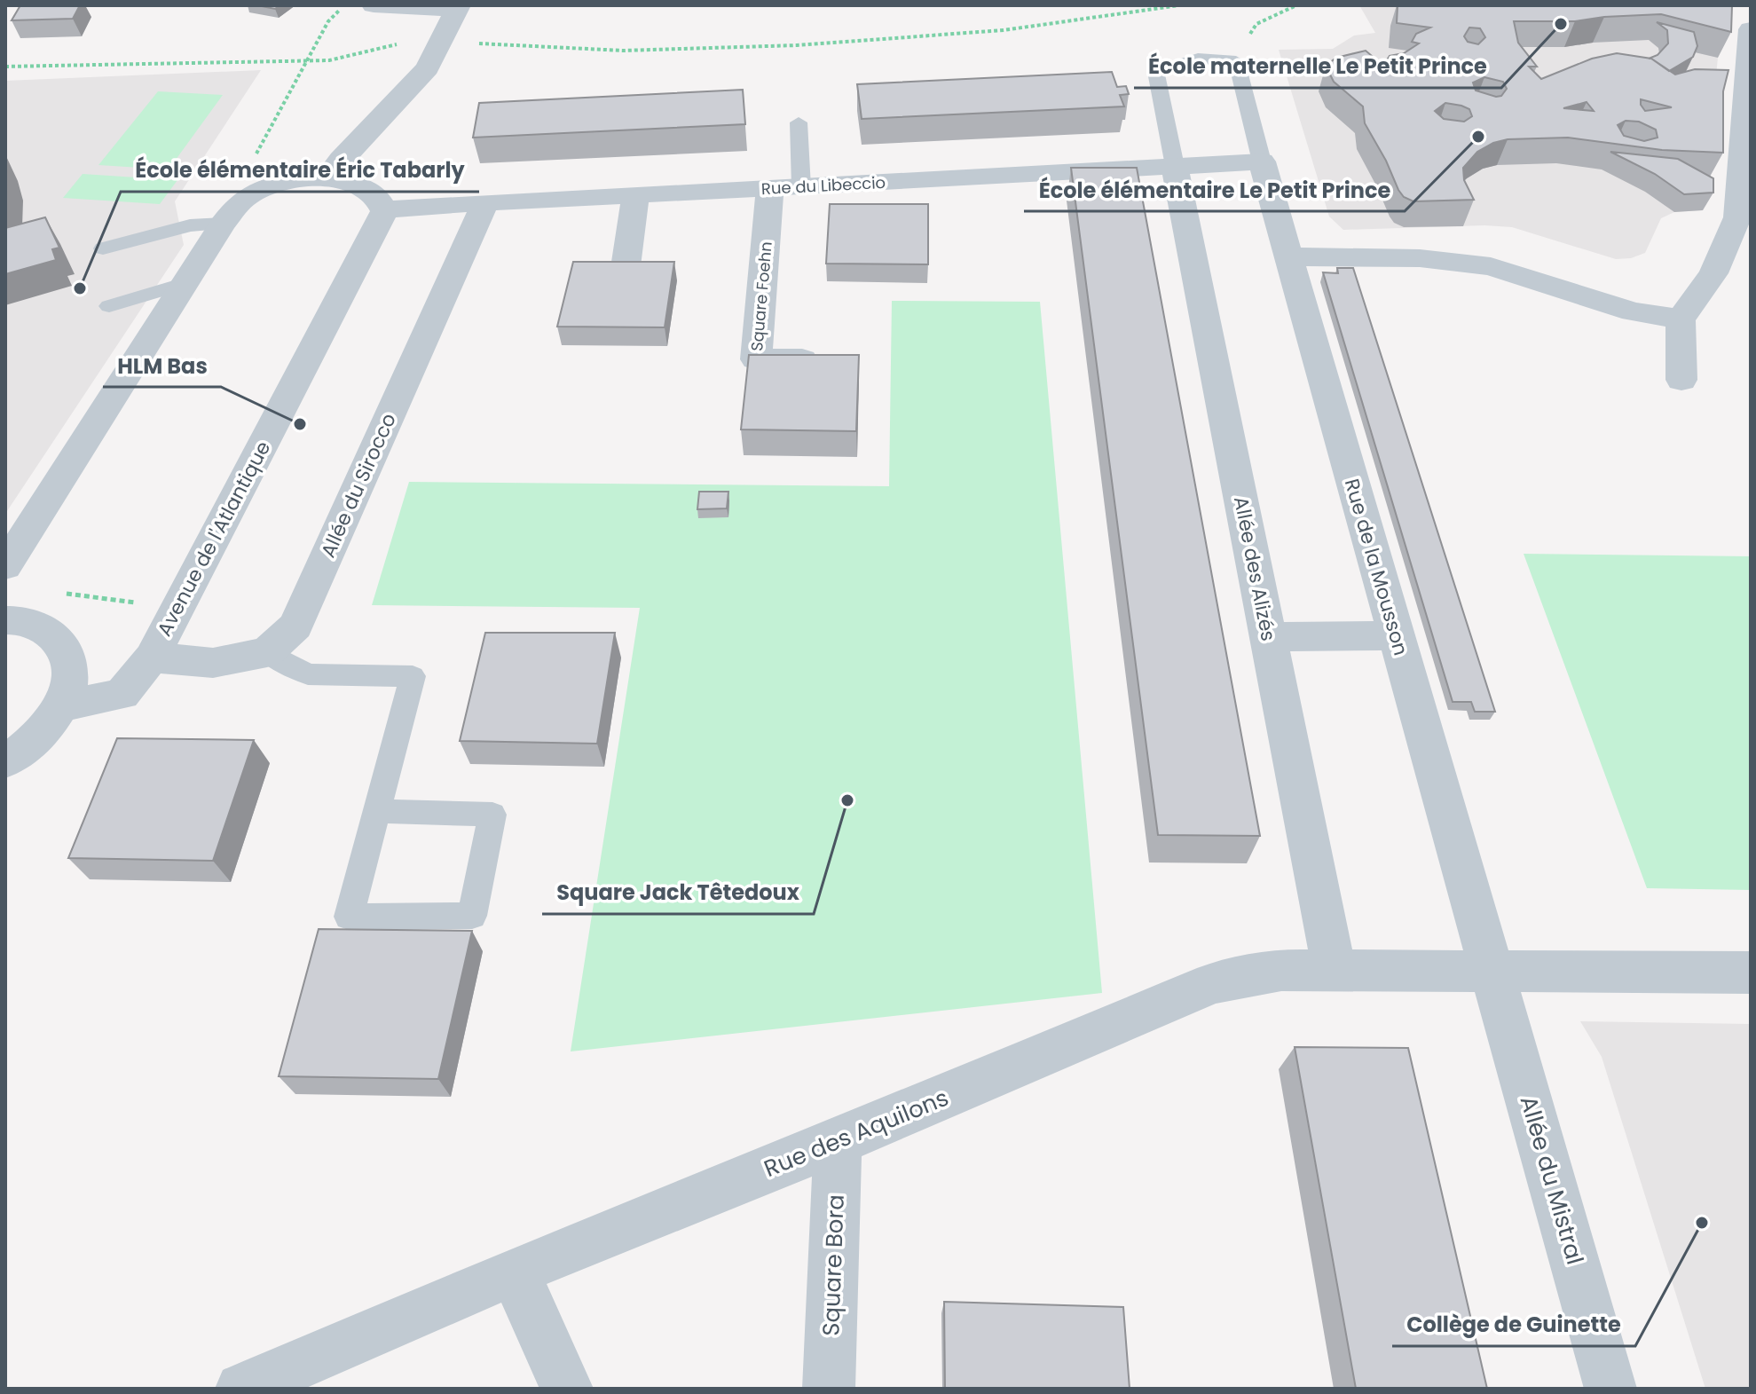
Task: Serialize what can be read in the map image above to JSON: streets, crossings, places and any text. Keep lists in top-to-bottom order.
{
  "streets": {
    "street": [
      "Rue du Libeccio",
      "Square Foehn",
      "Allée du Sirocco",
      "Avenue de l'Atlantique",
      "Rue de la Mousson",
      "Allée des Alizés",
      "Rue des Aquilons",
      "Allée du Mistral",
      "Square Bora"
    ]
  },
  "crossings": [
    ["Rue du Libeccio", "Square Foehn"],
    ["Rue du Libeccio", "Allée du Sirocco"],
    ["Rue du Libeccio", "Avenue de l'Atlantique"],
    ["Rue du Libeccio", "Rue de la Mousson"],
    ["Rue du Libeccio", "Allée des Alizés"],
    ["Rue de la Mousson", "Rue des Aquilons"],
    ["Rue de la Mousson", "Allée du Mistral"],
    ["Allée des Alizés", "Rue des Aquilons"],
    ["Rue des Aquilons", "Allée du Mistral"],
    ["Rue des Aquilons", "Square Bora"]
  ],
  "places": [
    "École maternelle Le Petit Prince",
    "École élémentaire Le Petit Prince",
    "École élémentaire Éric Tabarly",
    "HLM Bas",
    "Square Jack Têtedoux",
    "Collège de Guinette"
  ]
}
